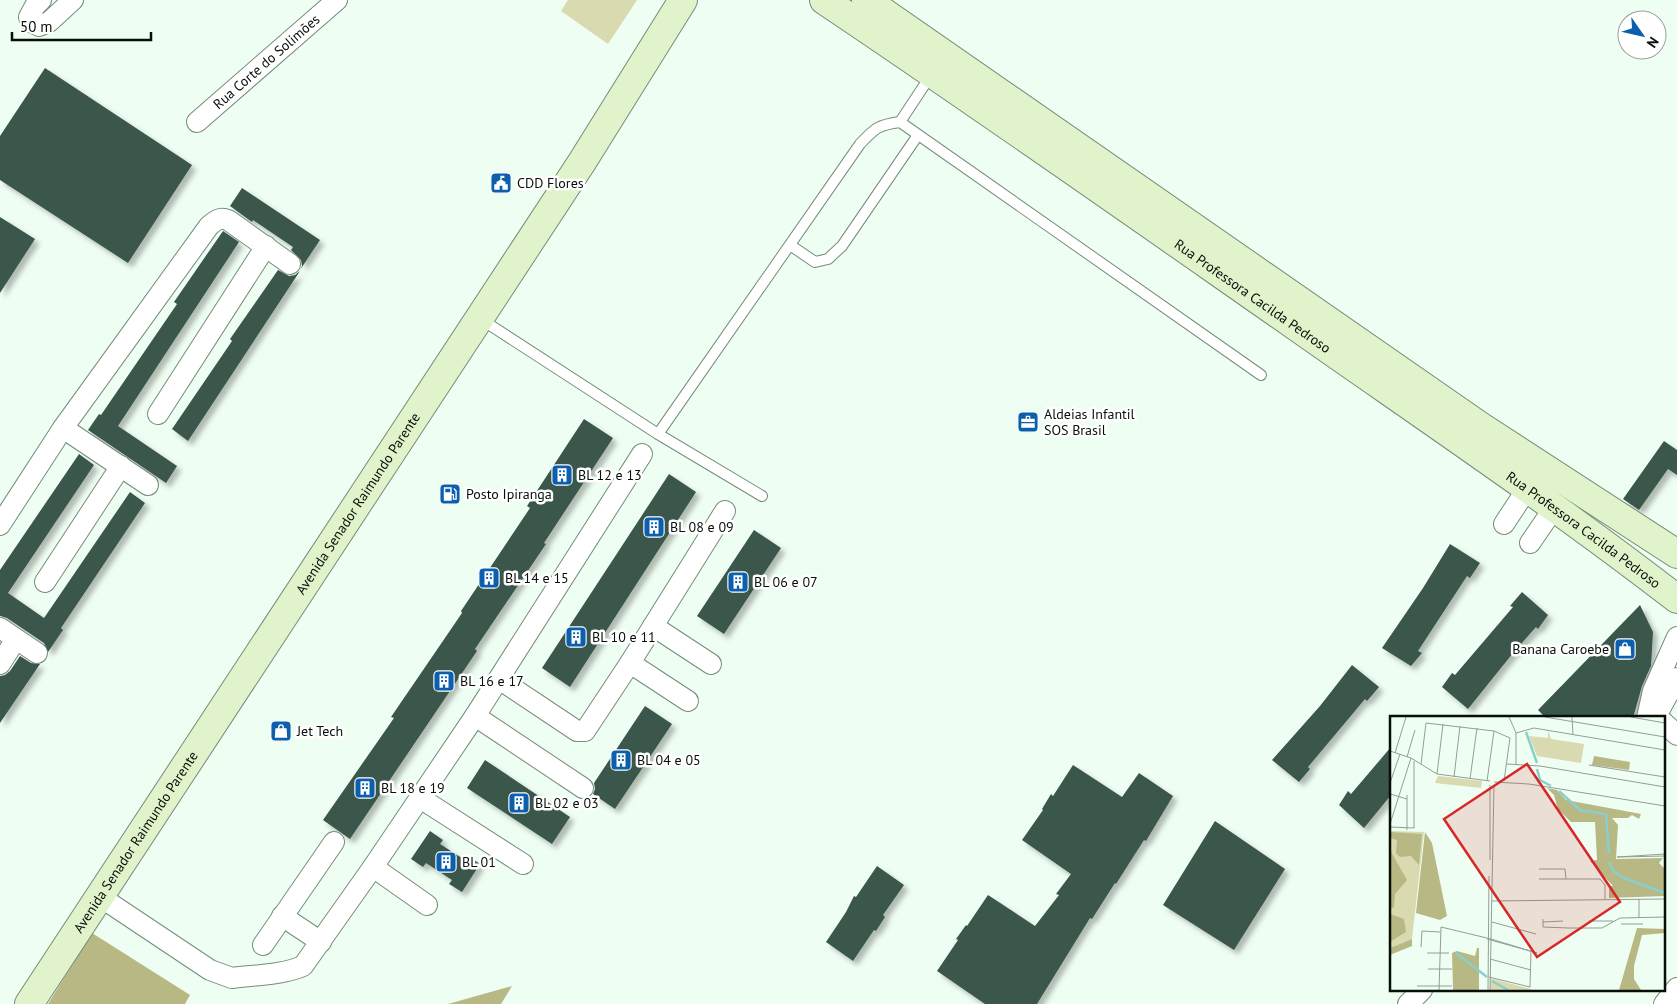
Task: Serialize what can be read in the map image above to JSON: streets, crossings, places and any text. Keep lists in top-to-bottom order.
{
  "streets": {
    "street": ["Rua Corte do Solimões", "Rua Professora Cacilda Pedroso", "Avenida Senador Raimundo Parente"]
  },
  "places": {
    "public building": ["CDD Flores"],
    "office": ["Aldeias Infantil SOS Brasil"],
    "building": [
      "BL 12 e 13",
      "BL 08 e 09",
      "BL 14 e 15",
      "BL 06 e 07",
      "BL 10 e 11",
      "BL 16 e 17",
      "BL 04 e 05",
      "BL 18 e 19",
      "BL 02 e 03",
      "BL 01"
    ],
    "fuel station": ["Posto Ipiranga"],
    "shop": ["Banana Caroebe", "Jet Tech"]
  },
  "scale_bar": "50 m",
  "north": "bottom right"
}
